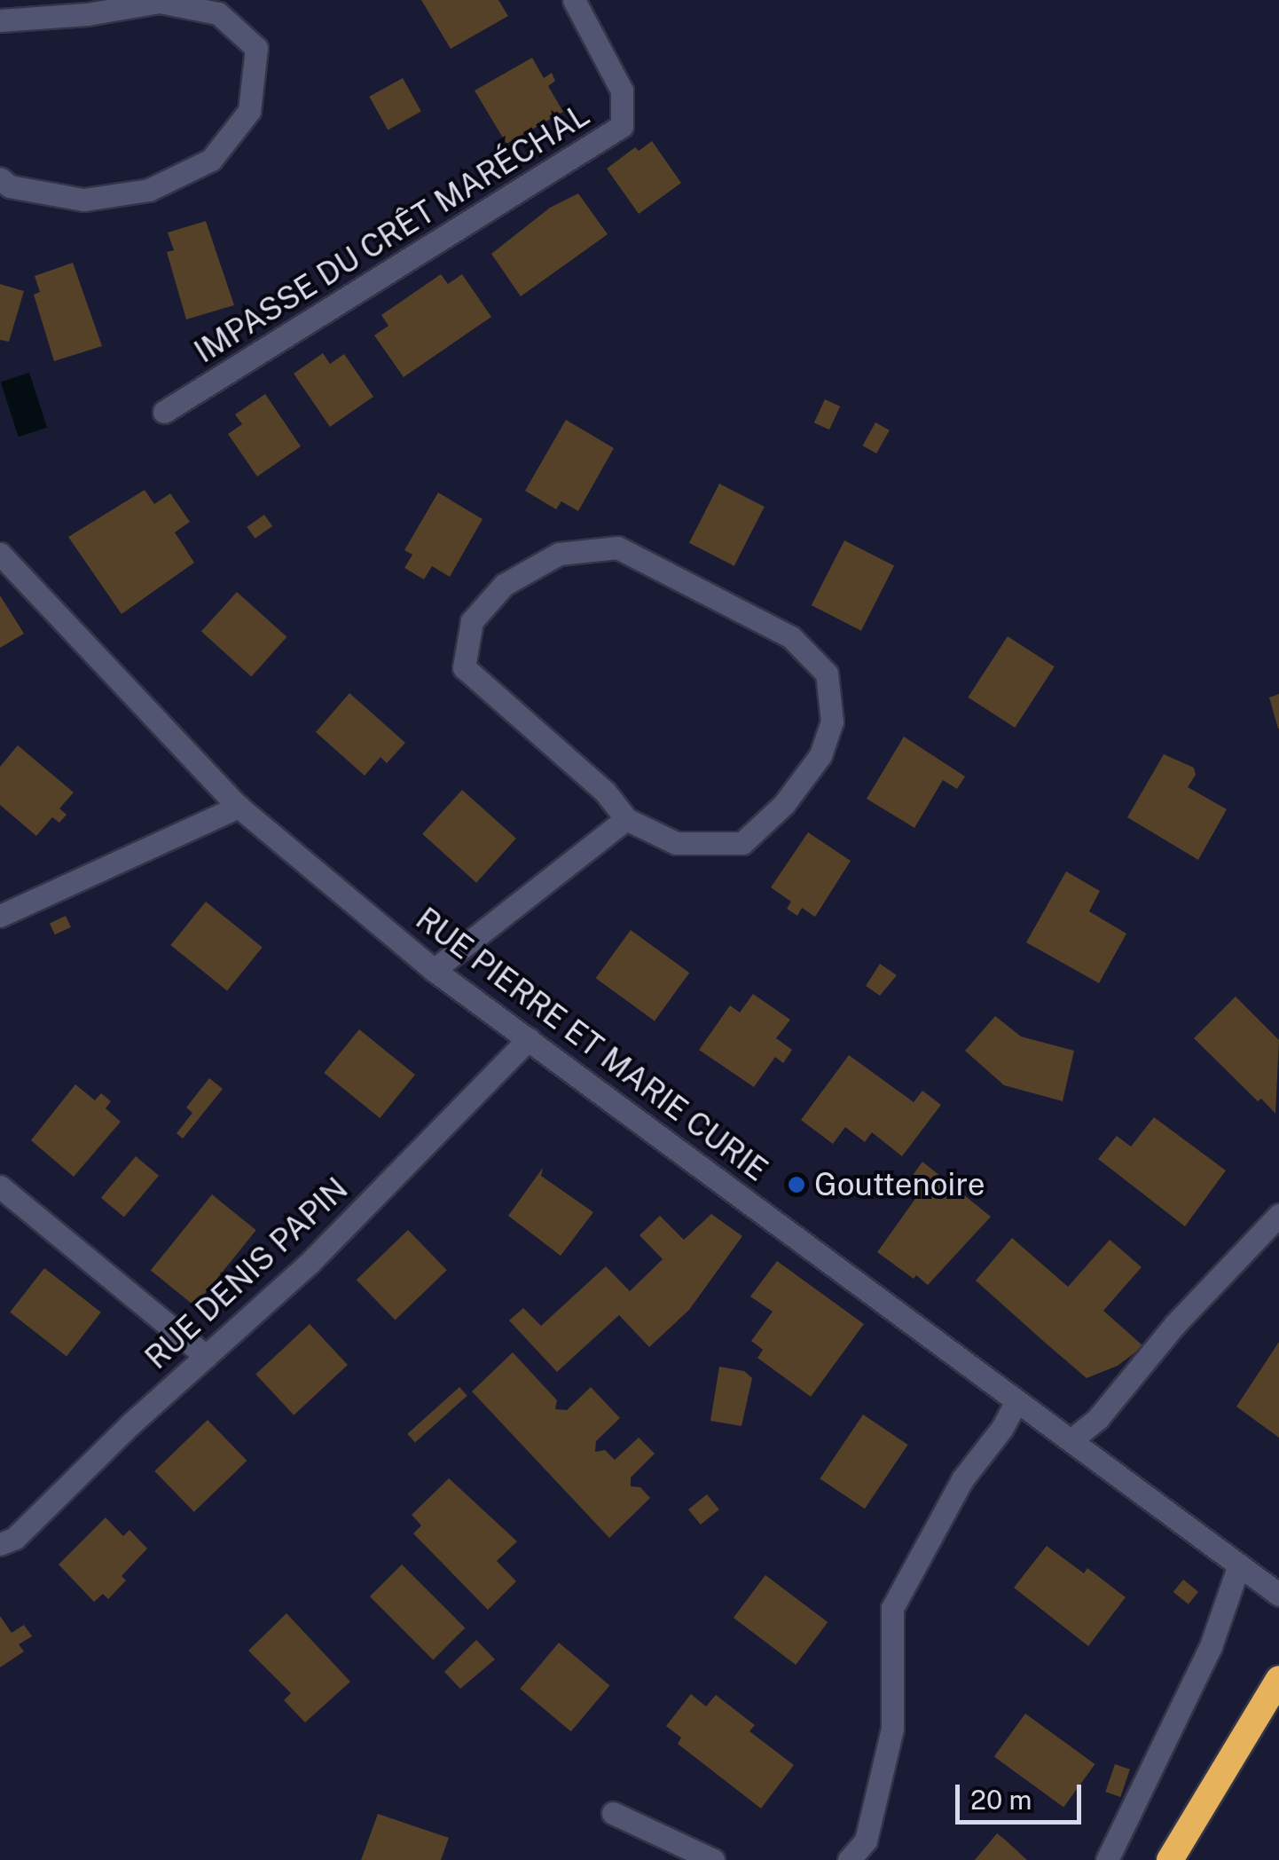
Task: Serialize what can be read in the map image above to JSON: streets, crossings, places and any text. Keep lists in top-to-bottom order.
{
  "streets": {
    "street": ["IMPASSE DU CRÊT MARÉCHAL", "RUE PIERRE ET MARIE CURIE", "RUE DENIS PAPIN"]
  },
  "crossings": [
    ["RUE PIERRE ET MARIE CURIE", "RUE DENIS PAPIN"]
  ],
  "places": ["Gouttenoire"],
  "scale_bar": "20 m"
}
